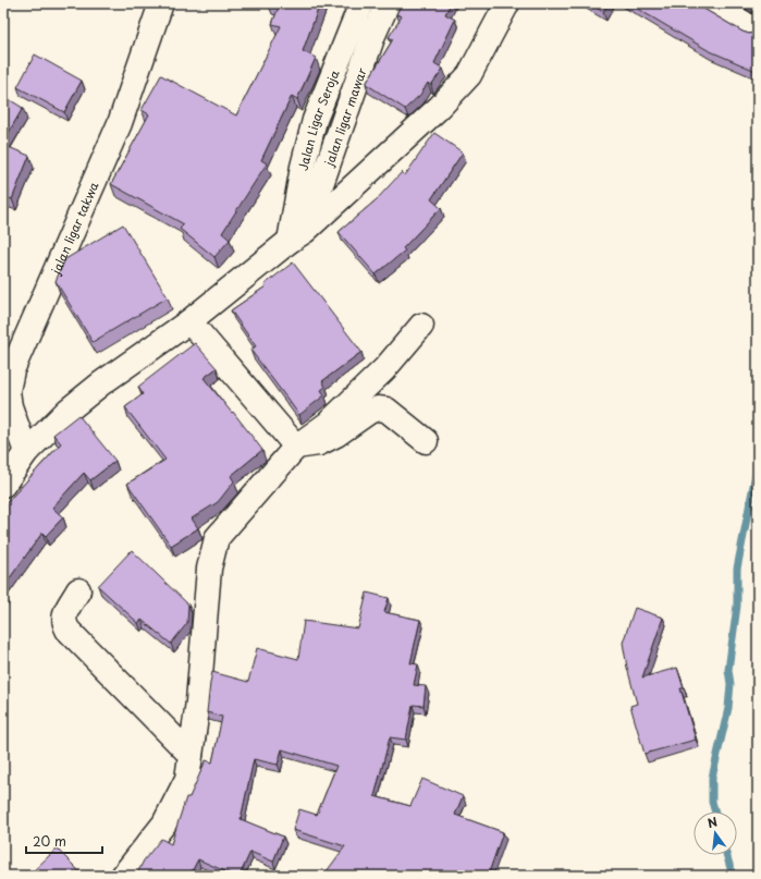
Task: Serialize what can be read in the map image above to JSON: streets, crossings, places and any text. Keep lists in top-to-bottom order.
{
  "streets": {
    "street": ["jalan ligar mawar", "Jalan Ligar Seroja", "jalan ligar takwa"]
  },
  "crossings": [
    ["jalan ligar mawar", "Jalan Ligar Seroja"]
  ],
  "scale_bar": "20 m",
  "north": "top"
}
